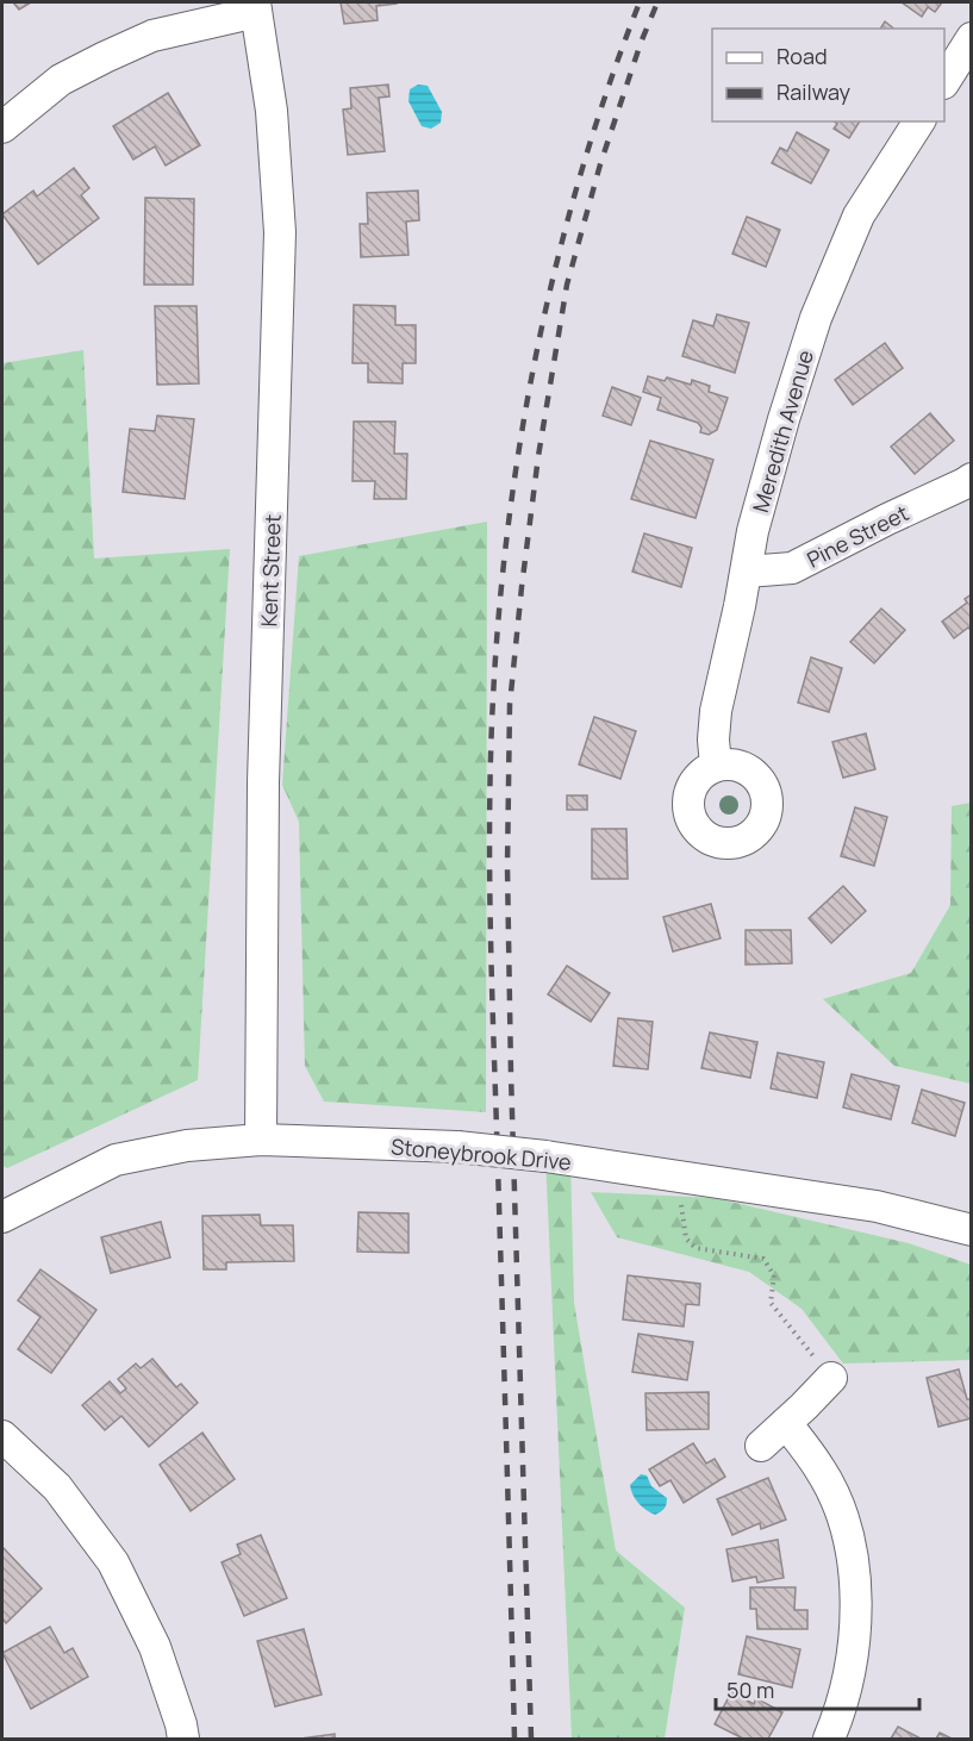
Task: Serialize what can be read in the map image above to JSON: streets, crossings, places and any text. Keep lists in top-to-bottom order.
{
  "streets": {
    "street": [
      "Meredith Avenue",
      "Pine Street",
      "Kent Street",
      "Stoneybrook Drive"
    ]
  },
  "crossings": [
    ["Meredith Avenue", "Pine Street"],
    ["Kent Street", "Stoneybrook Drive"]
  ],
  "legend": ["Road", "Railway"],
  "scale_bar": "50 m"
}
